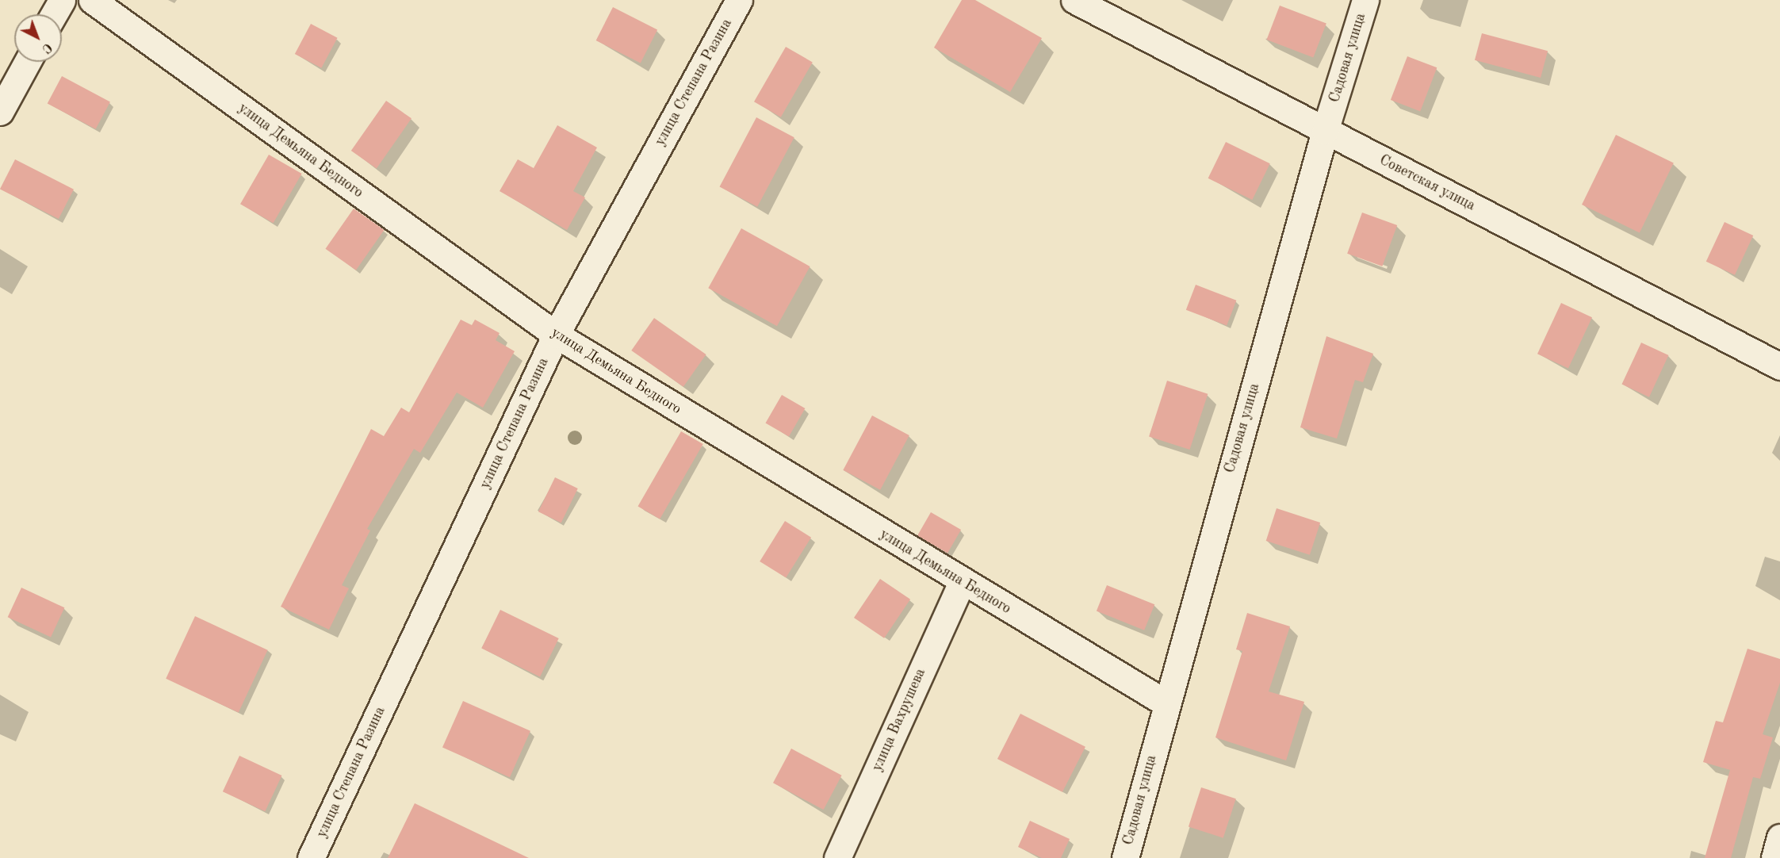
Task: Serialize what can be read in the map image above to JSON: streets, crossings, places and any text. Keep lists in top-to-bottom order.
{
  "streets": {
    "street": [
      "Садовая улица",
      "улица Степана Разина",
      "улица Демьяна Бедного",
      "Советская улица",
      "улица Вахрушева"
    ]
  },
  "crossings": [
    ["Садовая улица", "улица Демьяна Бедного"],
    ["Садовая улица", "Советская улица"],
    ["улица Степана Разина", "улица Демьяна Бедного"],
    ["улица Демьяна Бедного", "улица Вахрушева"]
  ],
  "north": "bottom right"
}
